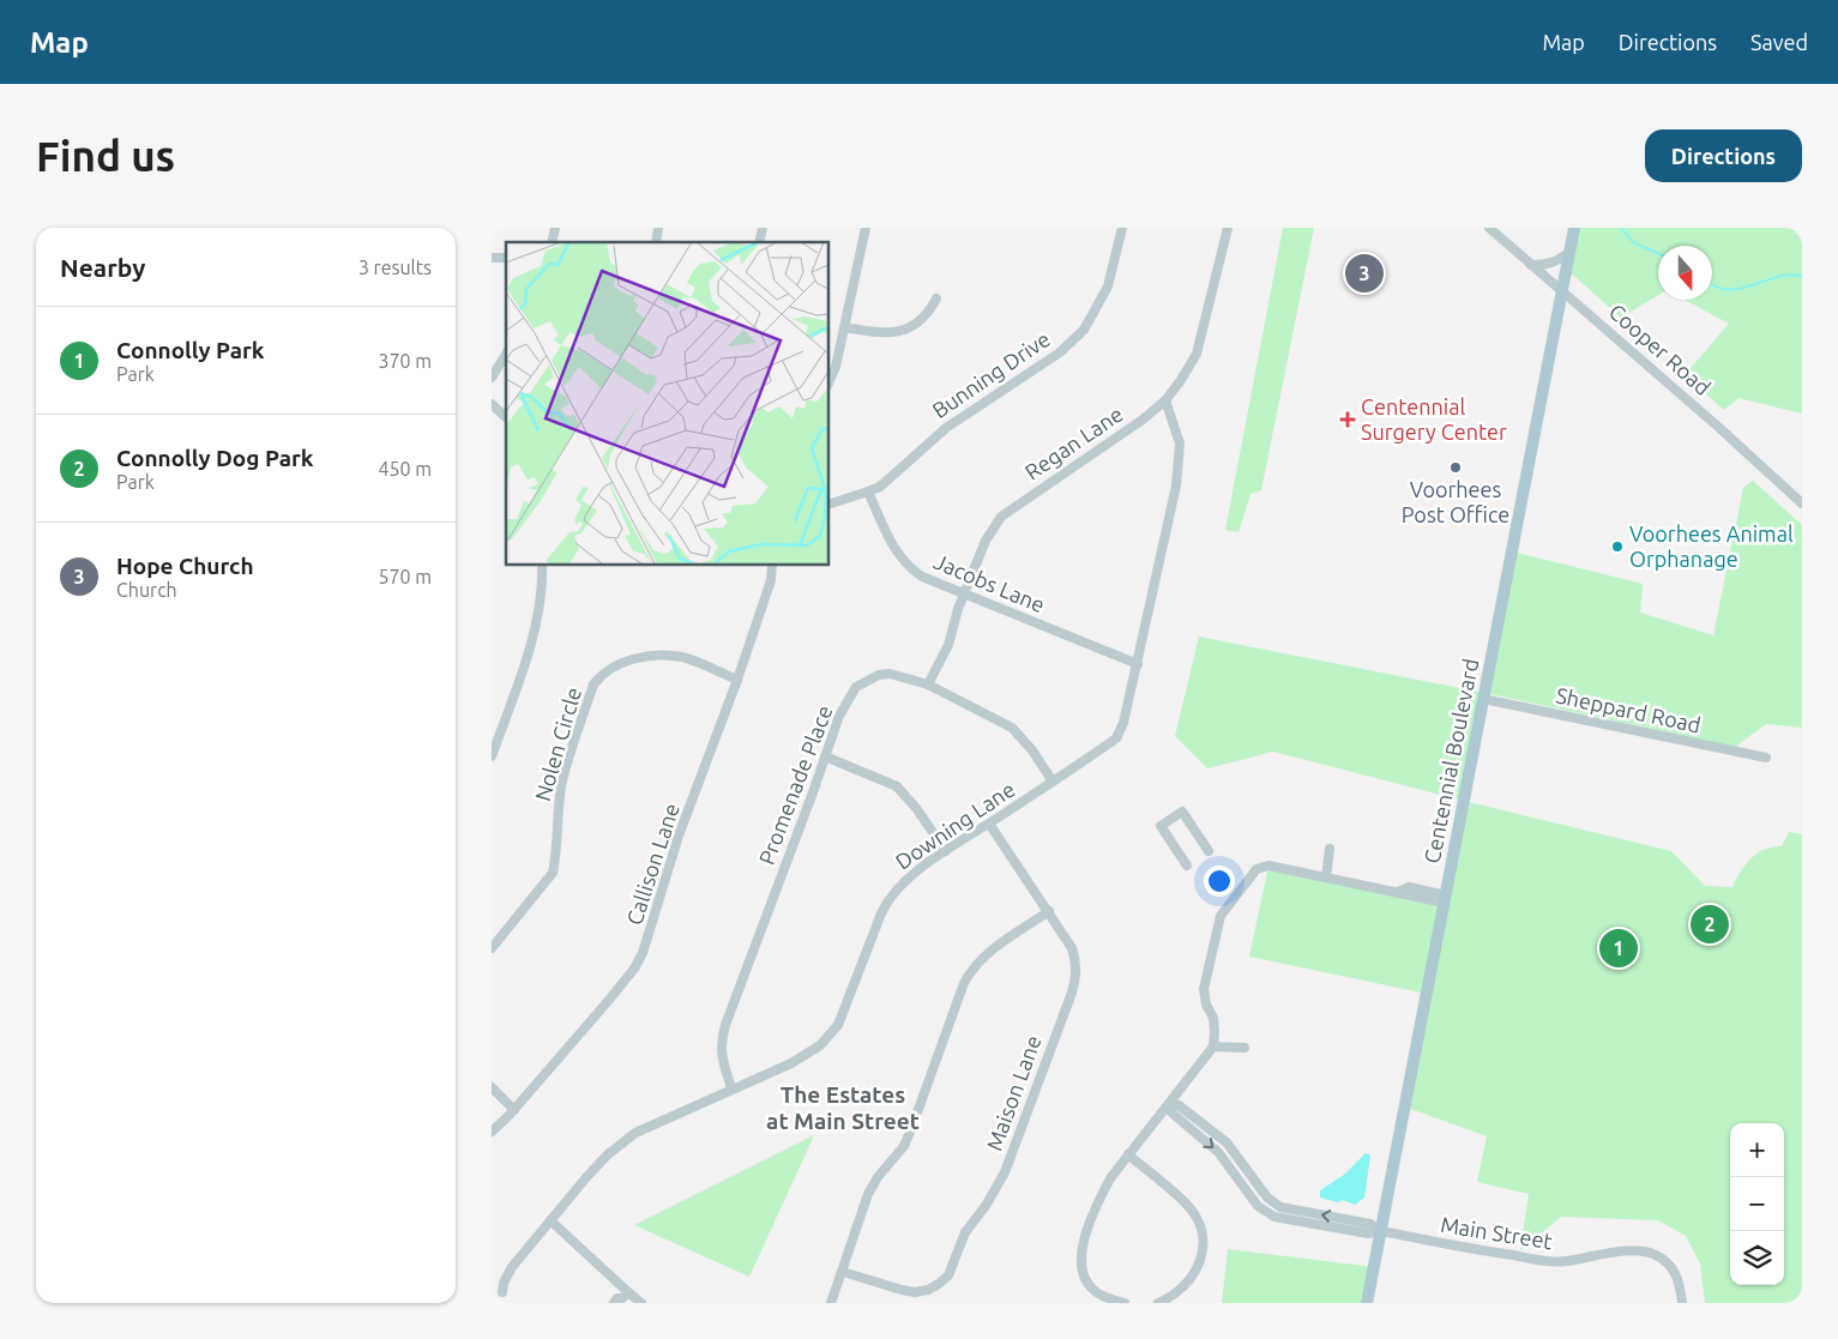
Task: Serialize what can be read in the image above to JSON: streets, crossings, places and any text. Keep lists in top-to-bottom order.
{
  "streets": {
    "main road": ["Centennial Boulevard"],
    "street": [
      "Cooper Road",
      "Bunning Drive",
      "Regan Lane",
      "Jacobs Lane",
      "Sheppard Road",
      "Nolen Circle",
      "Promenade Place",
      "Downing Lane",
      "Callison Lane",
      "Maison Lane",
      "Main Street"
    ]
  },
  "crossings": [
    ["Cooper Road", "Centennial Boulevard"],
    ["Bunning Drive", "Jacobs Lane"],
    ["Regan Lane", "Jacobs Lane"],
    ["Regan Lane", "Promenade Place"],
    ["Regan Lane", "Downing Lane"],
    ["Jacobs Lane", "Downing Lane"],
    ["Sheppard Road", "Centennial Boulevard"],
    ["Nolen Circle", "Callison Lane"],
    ["Centennial Boulevard", "Main Street"],
    ["Promenade Place", "Downing Lane"],
    ["Downing Lane", "Maison Lane"]
  ],
  "districts": ["The Estates at Main Street"],
  "places": {
    "health": ["Centennial Surgery Center"],
    "other": ["Voorhees Post Office", "Voorhees Animal Orphanage"]
  },
  "north": "bottom",
  "page": {
    "header": "Map",
    "nav": ["Map", "Directions", "Saved"],
    "buttons": "Directions",
    "title": "Find us",
    "heading": ["Nearby", "3 results"],
    "pins": ["3", "2", "1"],
    "list": [
      {
        "mark": "1",
        "name": "Connolly Park",
        "note": "Park",
        "value": "370 m"
      },
      {
        "mark": "2",
        "name": "Connolly Dog Park",
        "note": "Park",
        "value": "450 m"
      },
      {
        "mark": "3",
        "name": "Hope Church",
        "note": "Church",
        "value": "570 m"
      }
    ],
    "map_buttons": ["+", "−"]
  }
}
